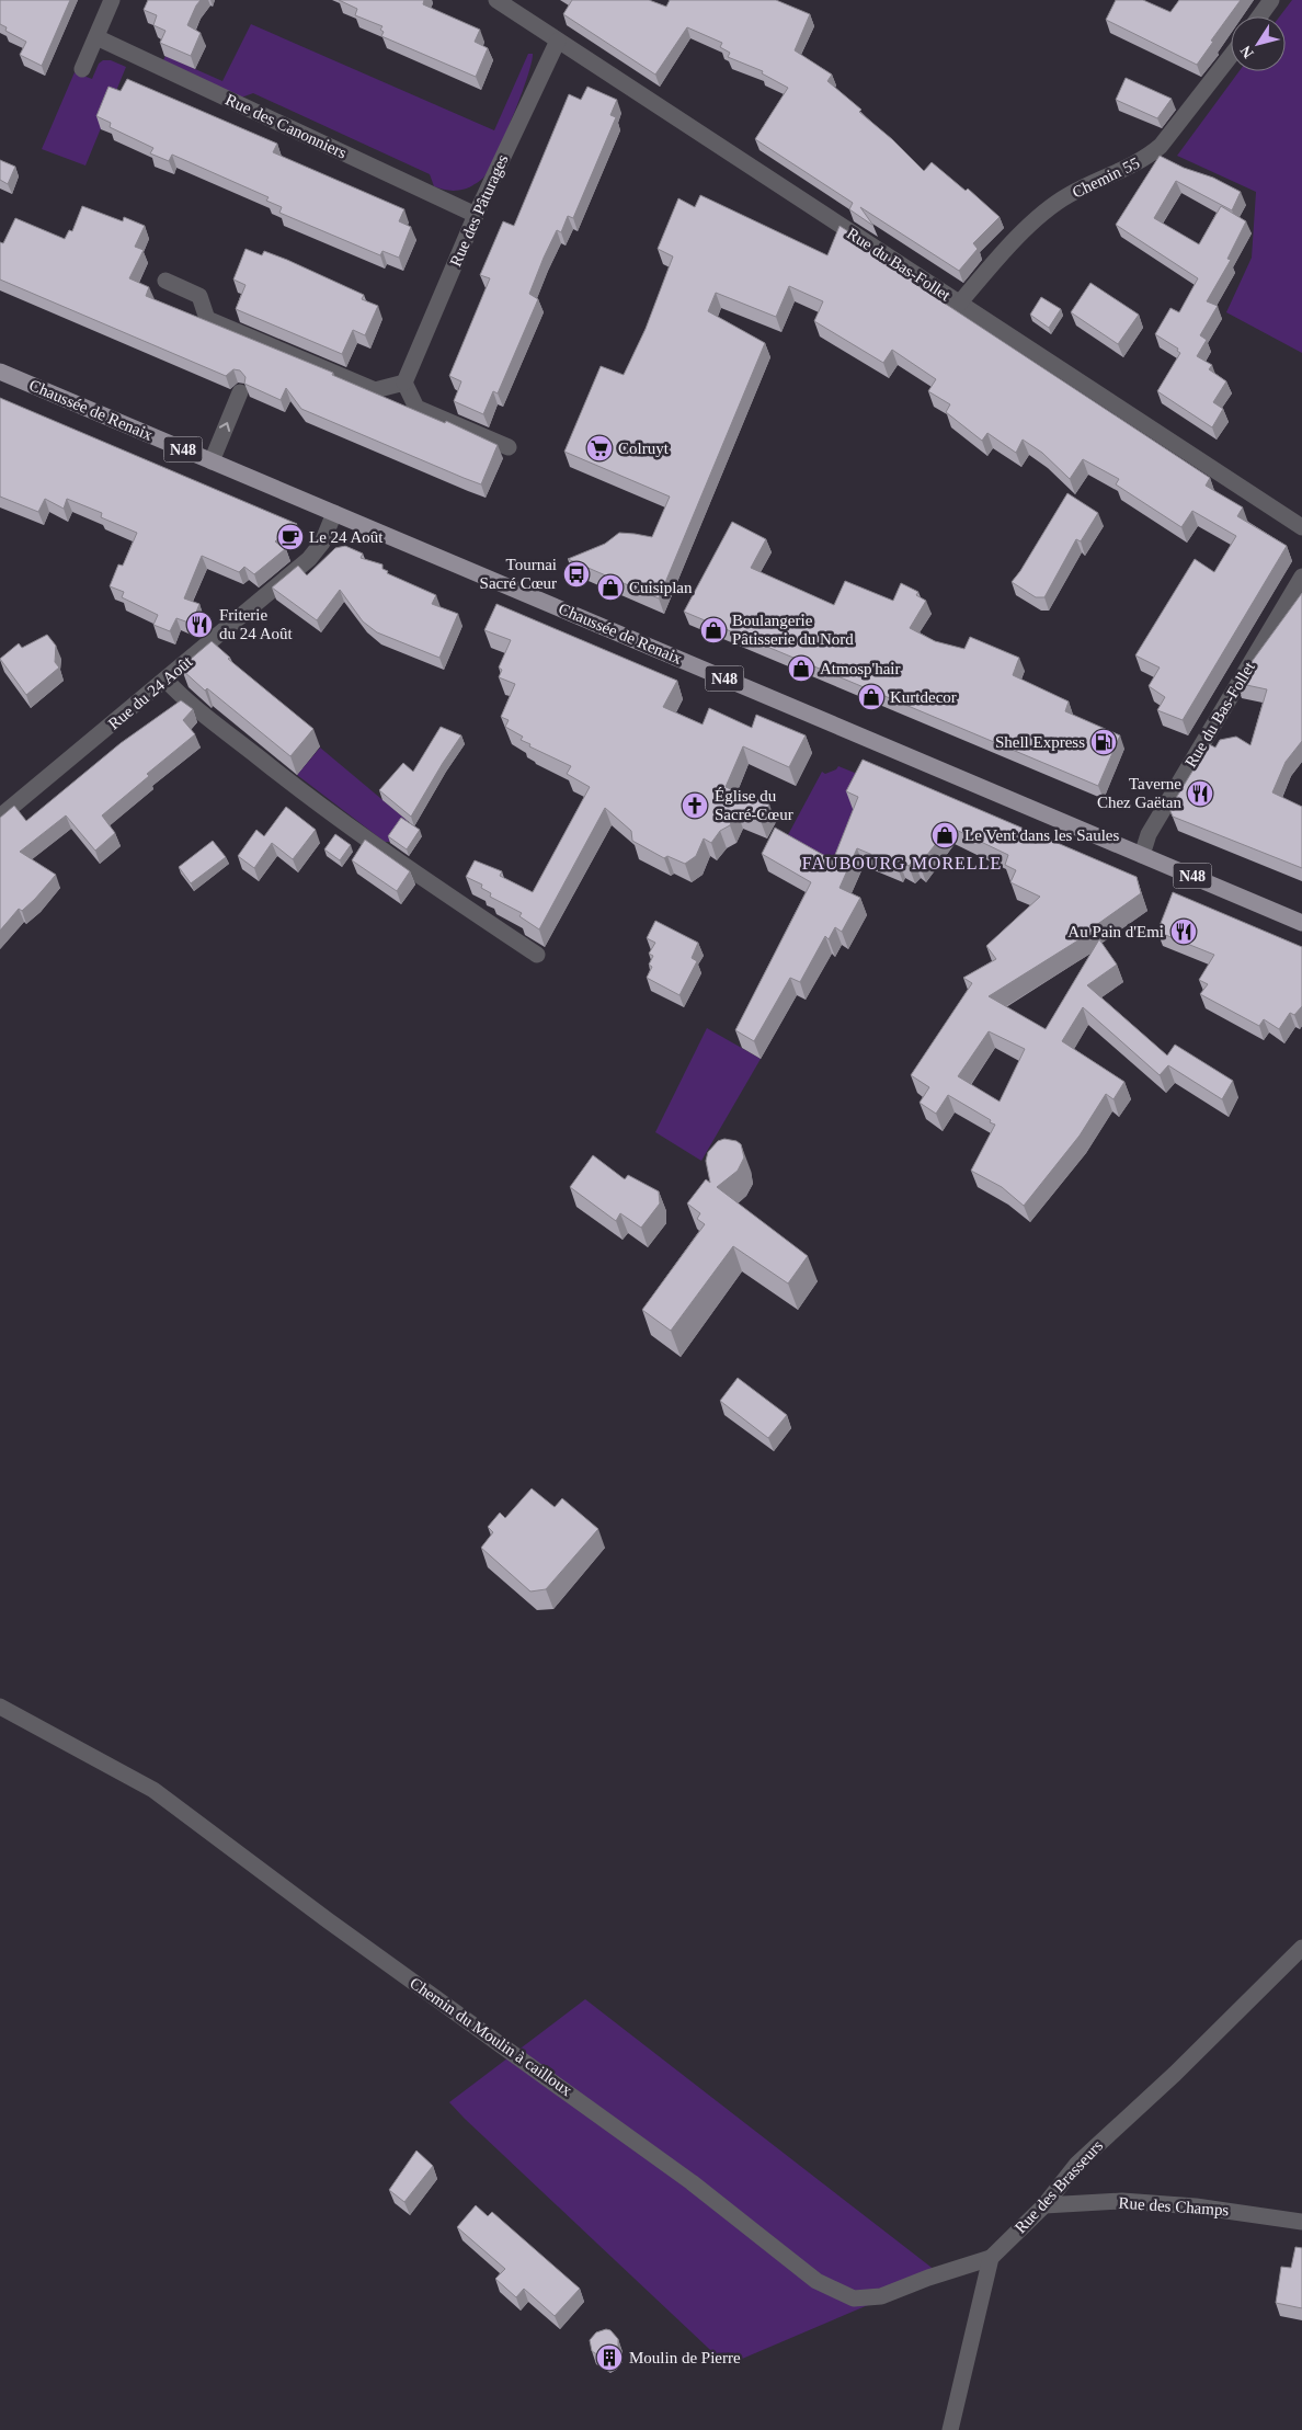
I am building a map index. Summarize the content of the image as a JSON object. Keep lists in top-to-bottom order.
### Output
{
  "streets": {
    "main road": ["Chaussée de Renaix", "N48"],
    "street": [
      "Rue des Canonniers",
      "Chemin 55",
      "Rue des Pâturages",
      "Rue du Bas-Follet",
      "Rue du 24 Août",
      "Chemin du Moulin à cailloux",
      "Rue des Brasseurs",
      "Rue des Champs"
    ]
  },
  "crossings": [
    ["Rue des Canonniers", "Rue des Pâturages"],
    ["Chemin 55", "Rue du Bas-Follet"],
    ["Rue des Pâturages", "Rue du Bas-Follet"],
    ["Rue du Bas-Follet", "Chaussée de Renaix"],
    ["Chaussée de Renaix", "Rue du 24 Août"],
    ["Chemin du Moulin à cailloux", "Rue des Brasseurs"],
    ["Rue des Brasseurs", "Rue des Champs"]
  ],
  "districts": ["FAUBOURG MORELLE"],
  "places": {
    "supermarket": ["Colruyt"],
    "cafe": ["Le 24 Août"],
    "bus stop": ["Tournai Sacré Cœur"],
    "shop": [
      "Cuisiplan",
      "Boulangerie Pâtisserie du Nord",
      "Atmosp'hair",
      "Kurtdecor",
      "Le Vent dans les Saules"
    ],
    "restaurant": ["Friterie du 24 Août", "Taverne Chez Gaëtan", "Au Pain d'Emi"],
    "fuel station": ["Shell Express"],
    "church": ["Église du Sacré-Cœur"],
    "building": ["Moulin de Pierre"]
  },
  "north": "bottom left"
}
